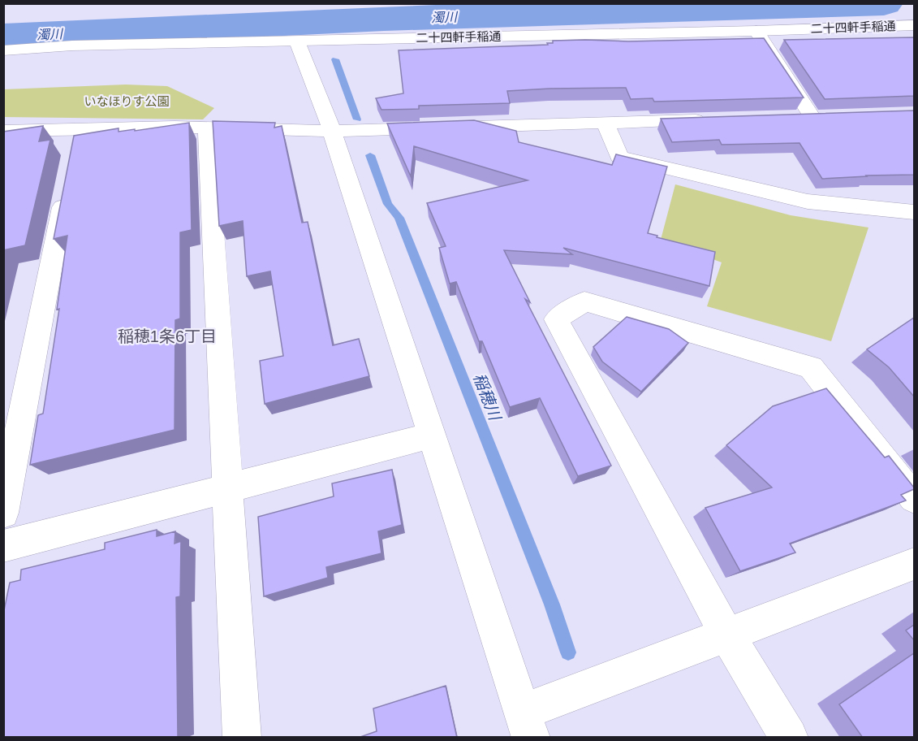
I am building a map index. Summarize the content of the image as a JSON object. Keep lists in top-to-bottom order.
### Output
{
  "streets": {
    "street": ["二十四軒手稲通"]
  },
  "districts": ["稲穂1条6丁目"],
  "water": ["濁川", "稲穂川"],
  "parks": ["いなほりす公園"]
}
